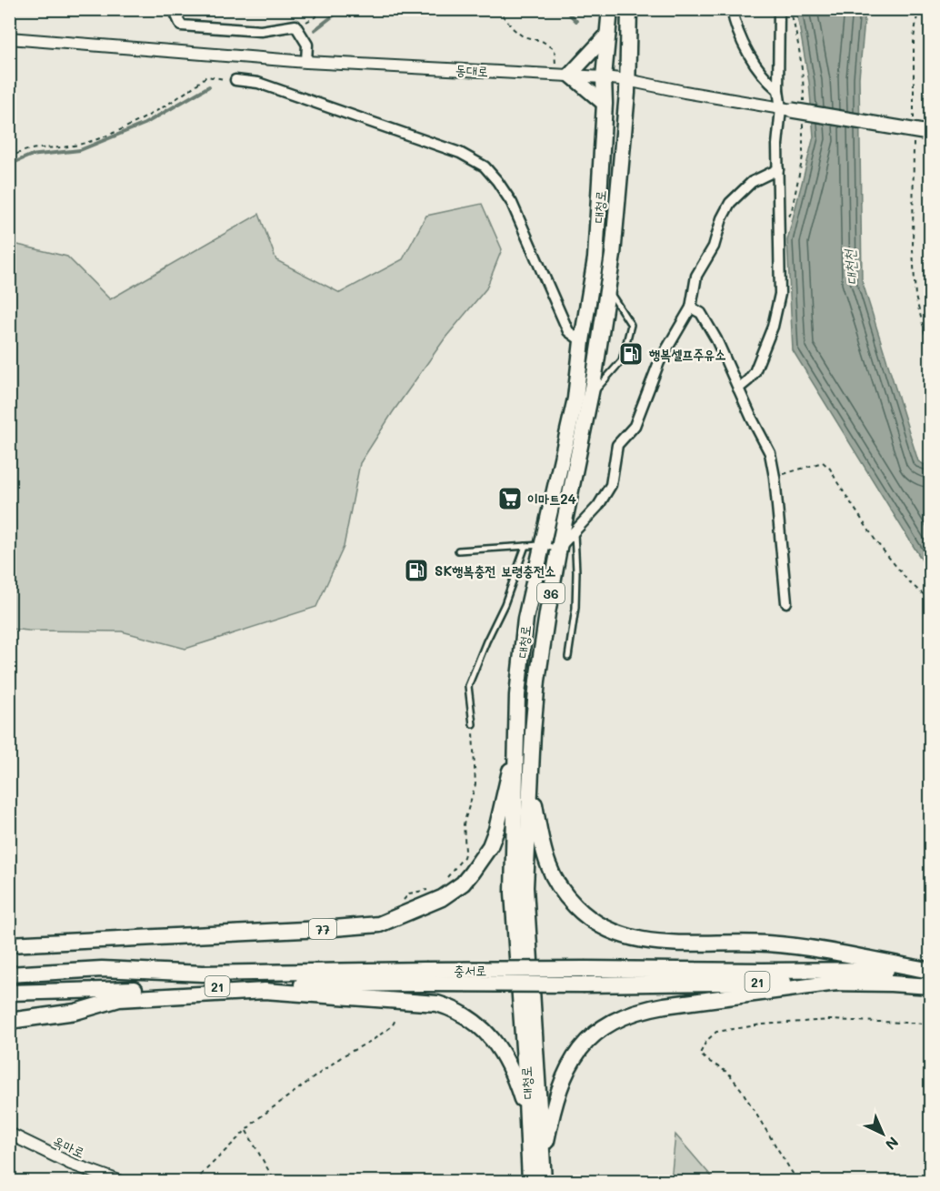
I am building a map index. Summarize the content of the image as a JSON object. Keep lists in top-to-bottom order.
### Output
{
  "streets": {
    "highway": [
      "대청로",
      "36",
      "77",
      "충서로",
      "21"
    ],
    "main road": ["동대로"],
    "street": ["옥마로"]
  },
  "crossings": [
    ["동대로", "대청로"],
    ["대청로", "77"],
    ["충서로", "21"]
  ],
  "water": ["대천천"],
  "places": {
    "fuel station": ["행복셀프주유소", "SK행복충전 보령충전소"],
    "supermarket": ["이마트24"]
  },
  "north": "bottom right"
}
